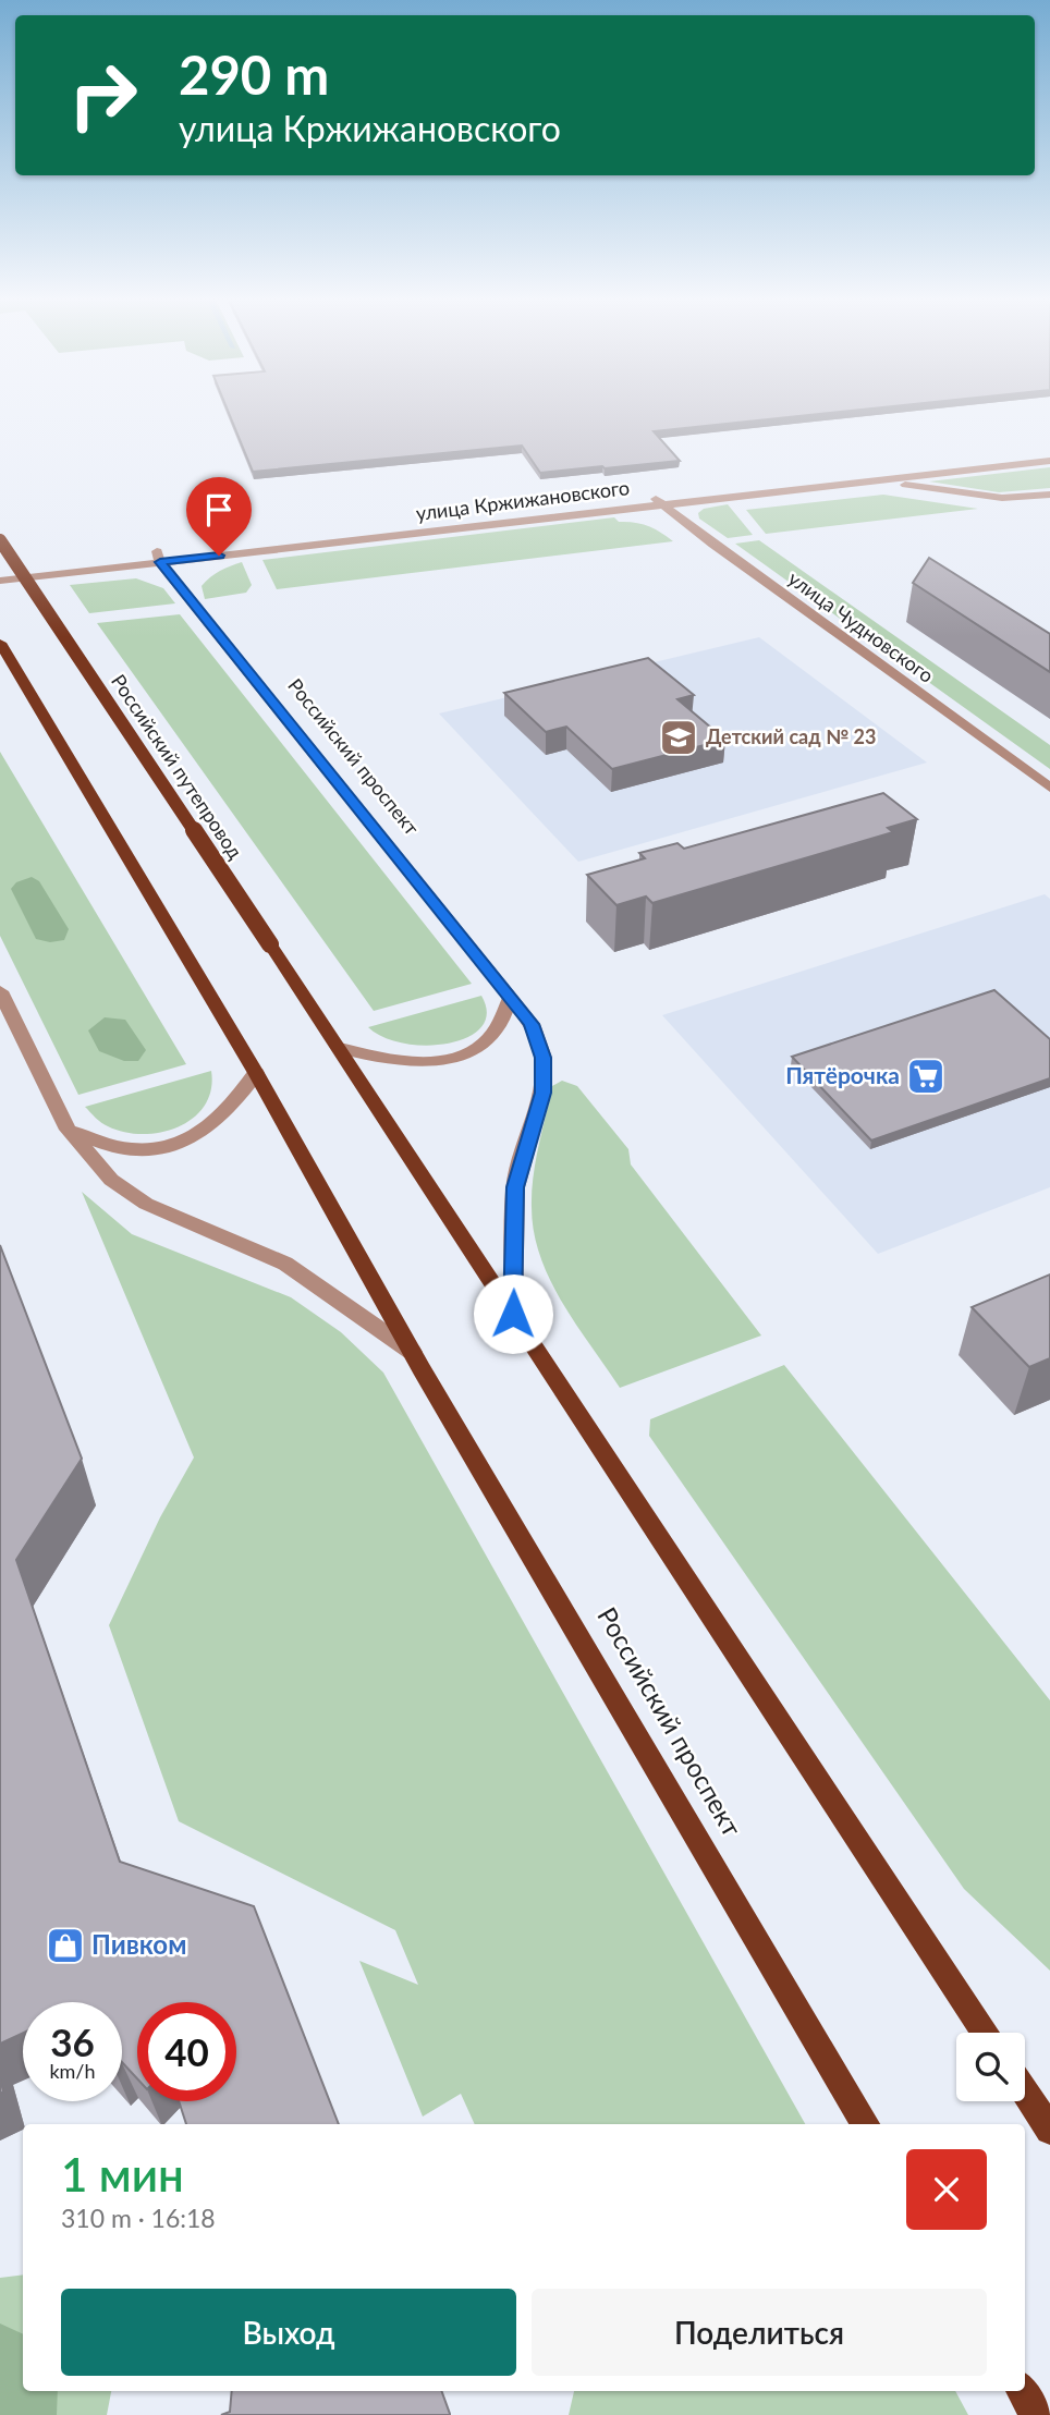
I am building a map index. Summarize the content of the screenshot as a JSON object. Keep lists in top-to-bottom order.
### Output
{
  "streets": {
    "main road": ["Российский проспект", "Российский путепровод"],
    "street": ["улица Кржижановского", "улица Чудновского"]
  },
  "crossings": [
    ["улица Кржижановского", "улица Чудновского"],
    ["улица Кржижановского", "Российский проспект"]
  ],
  "places": {
    "school or university": ["Детский сад № 23"],
    "supermarket": ["Пятёрочка"],
    "shop": ["Пивком"]
  },
  "page": {
    "turn": ["290 m", "улица Кржижановского"],
    "speed": "36 km/h",
    "limit": "40",
    "heading": ["1 мин", "310 m · 16:18"],
    "buttons": ["Выход", "Поделиться"]
  }
}
